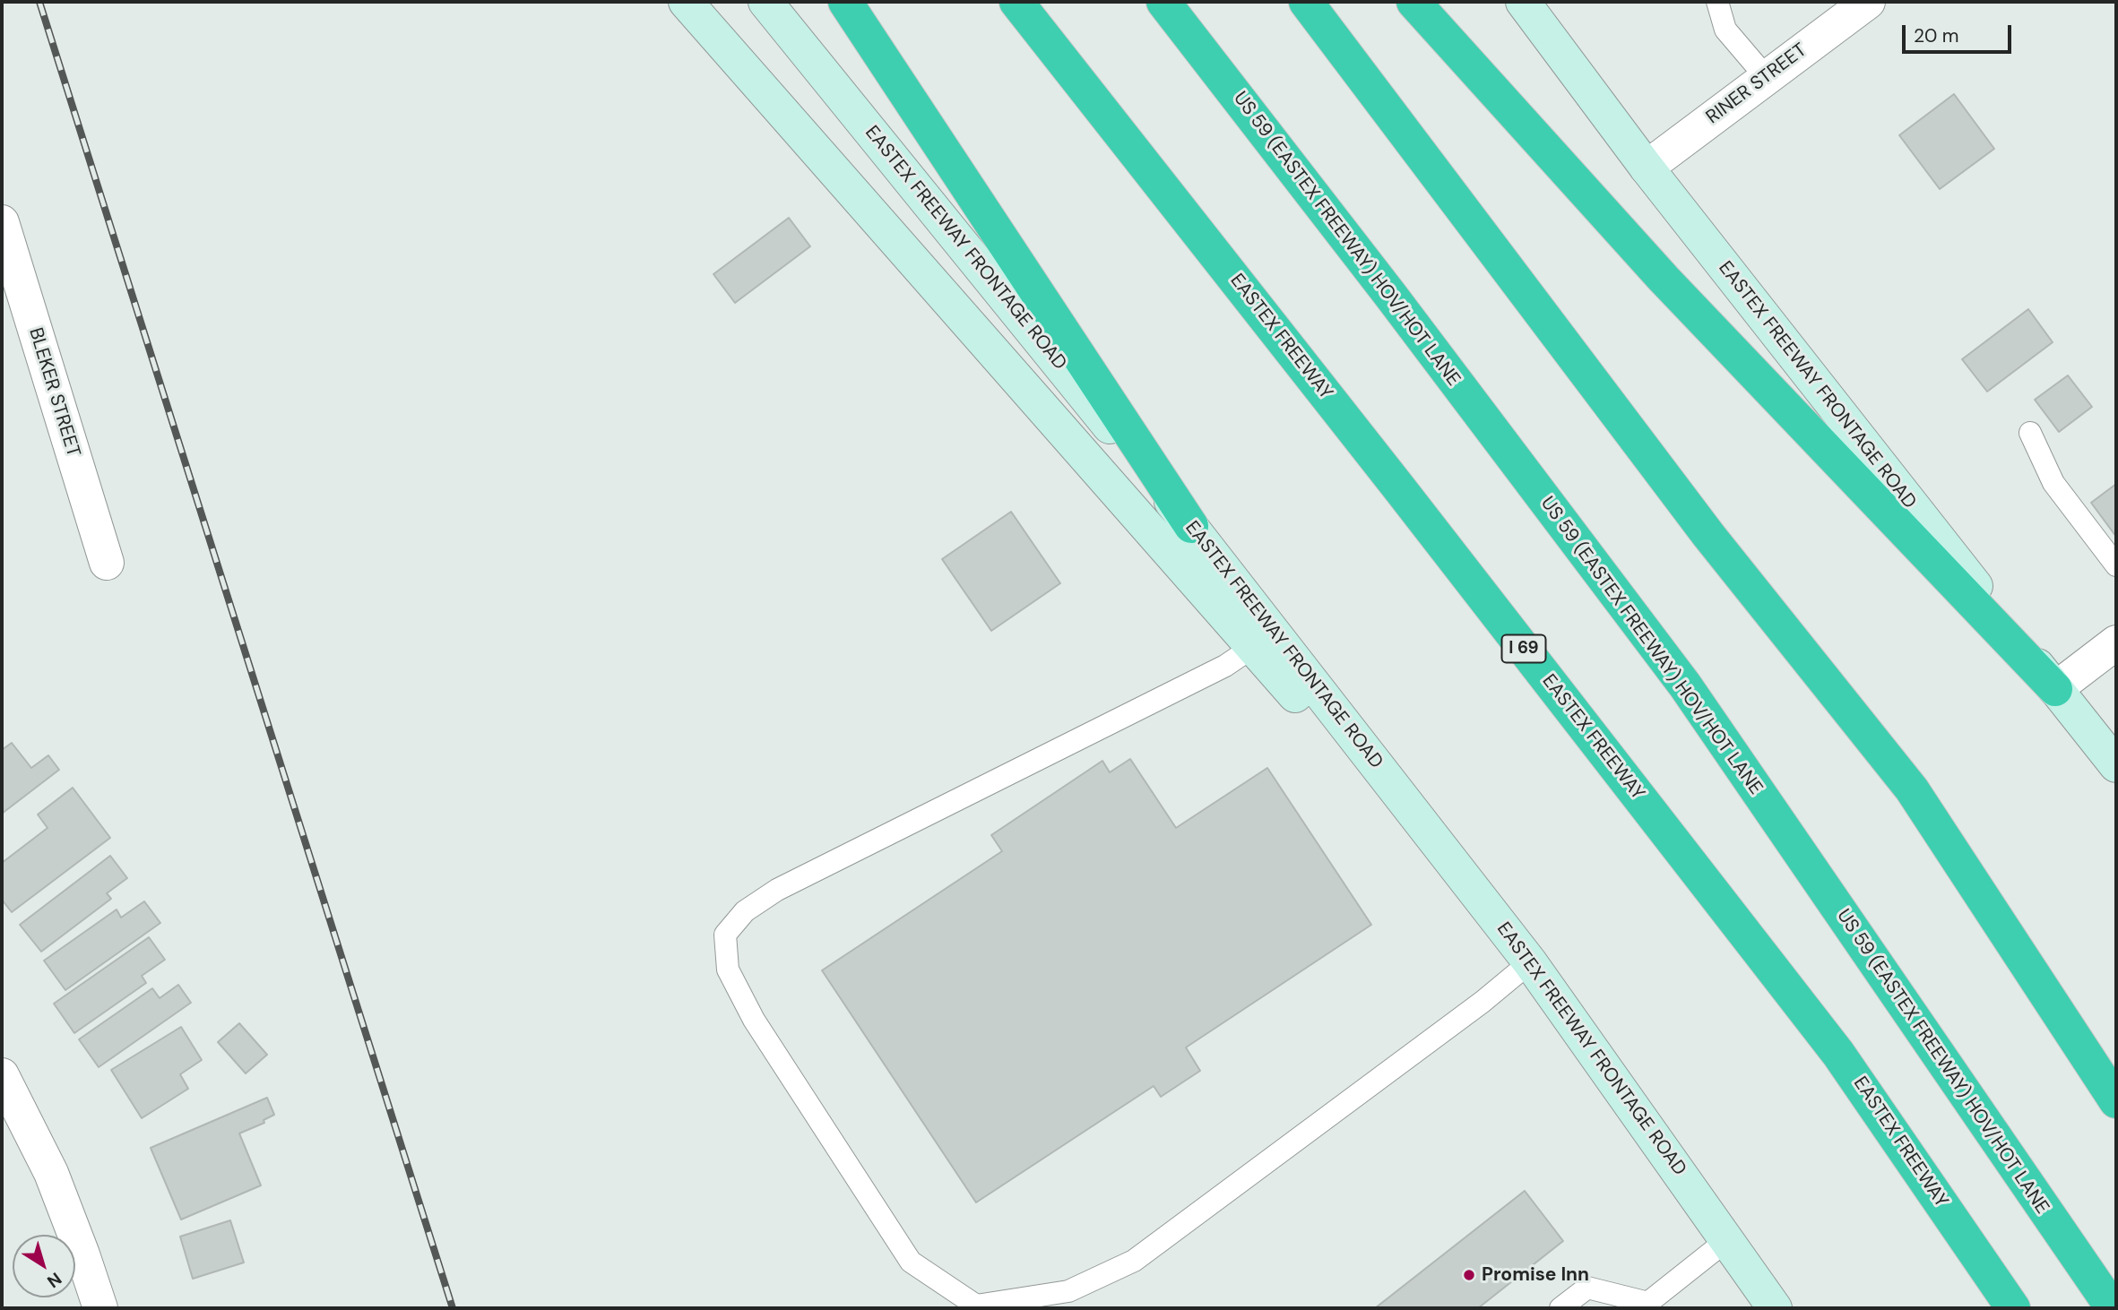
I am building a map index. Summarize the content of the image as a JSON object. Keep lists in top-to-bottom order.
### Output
{
  "streets": {
    "highway": ["US 59 (EASTEX FREEWAY) HOV/HOT LANE", "EASTEX FREEWAY", "I 69"],
    "main road": ["EASTEX FREEWAY FRONTAGE ROAD"],
    "street": ["RINER STREET", "BLEKER STREET"]
  },
  "crossings": [
    ["RINER STREET", "EASTEX FREEWAY FRONTAGE ROAD"]
  ],
  "places": ["Promise Inn"],
  "scale_bar": "20 m",
  "north": "bottom right"
}
